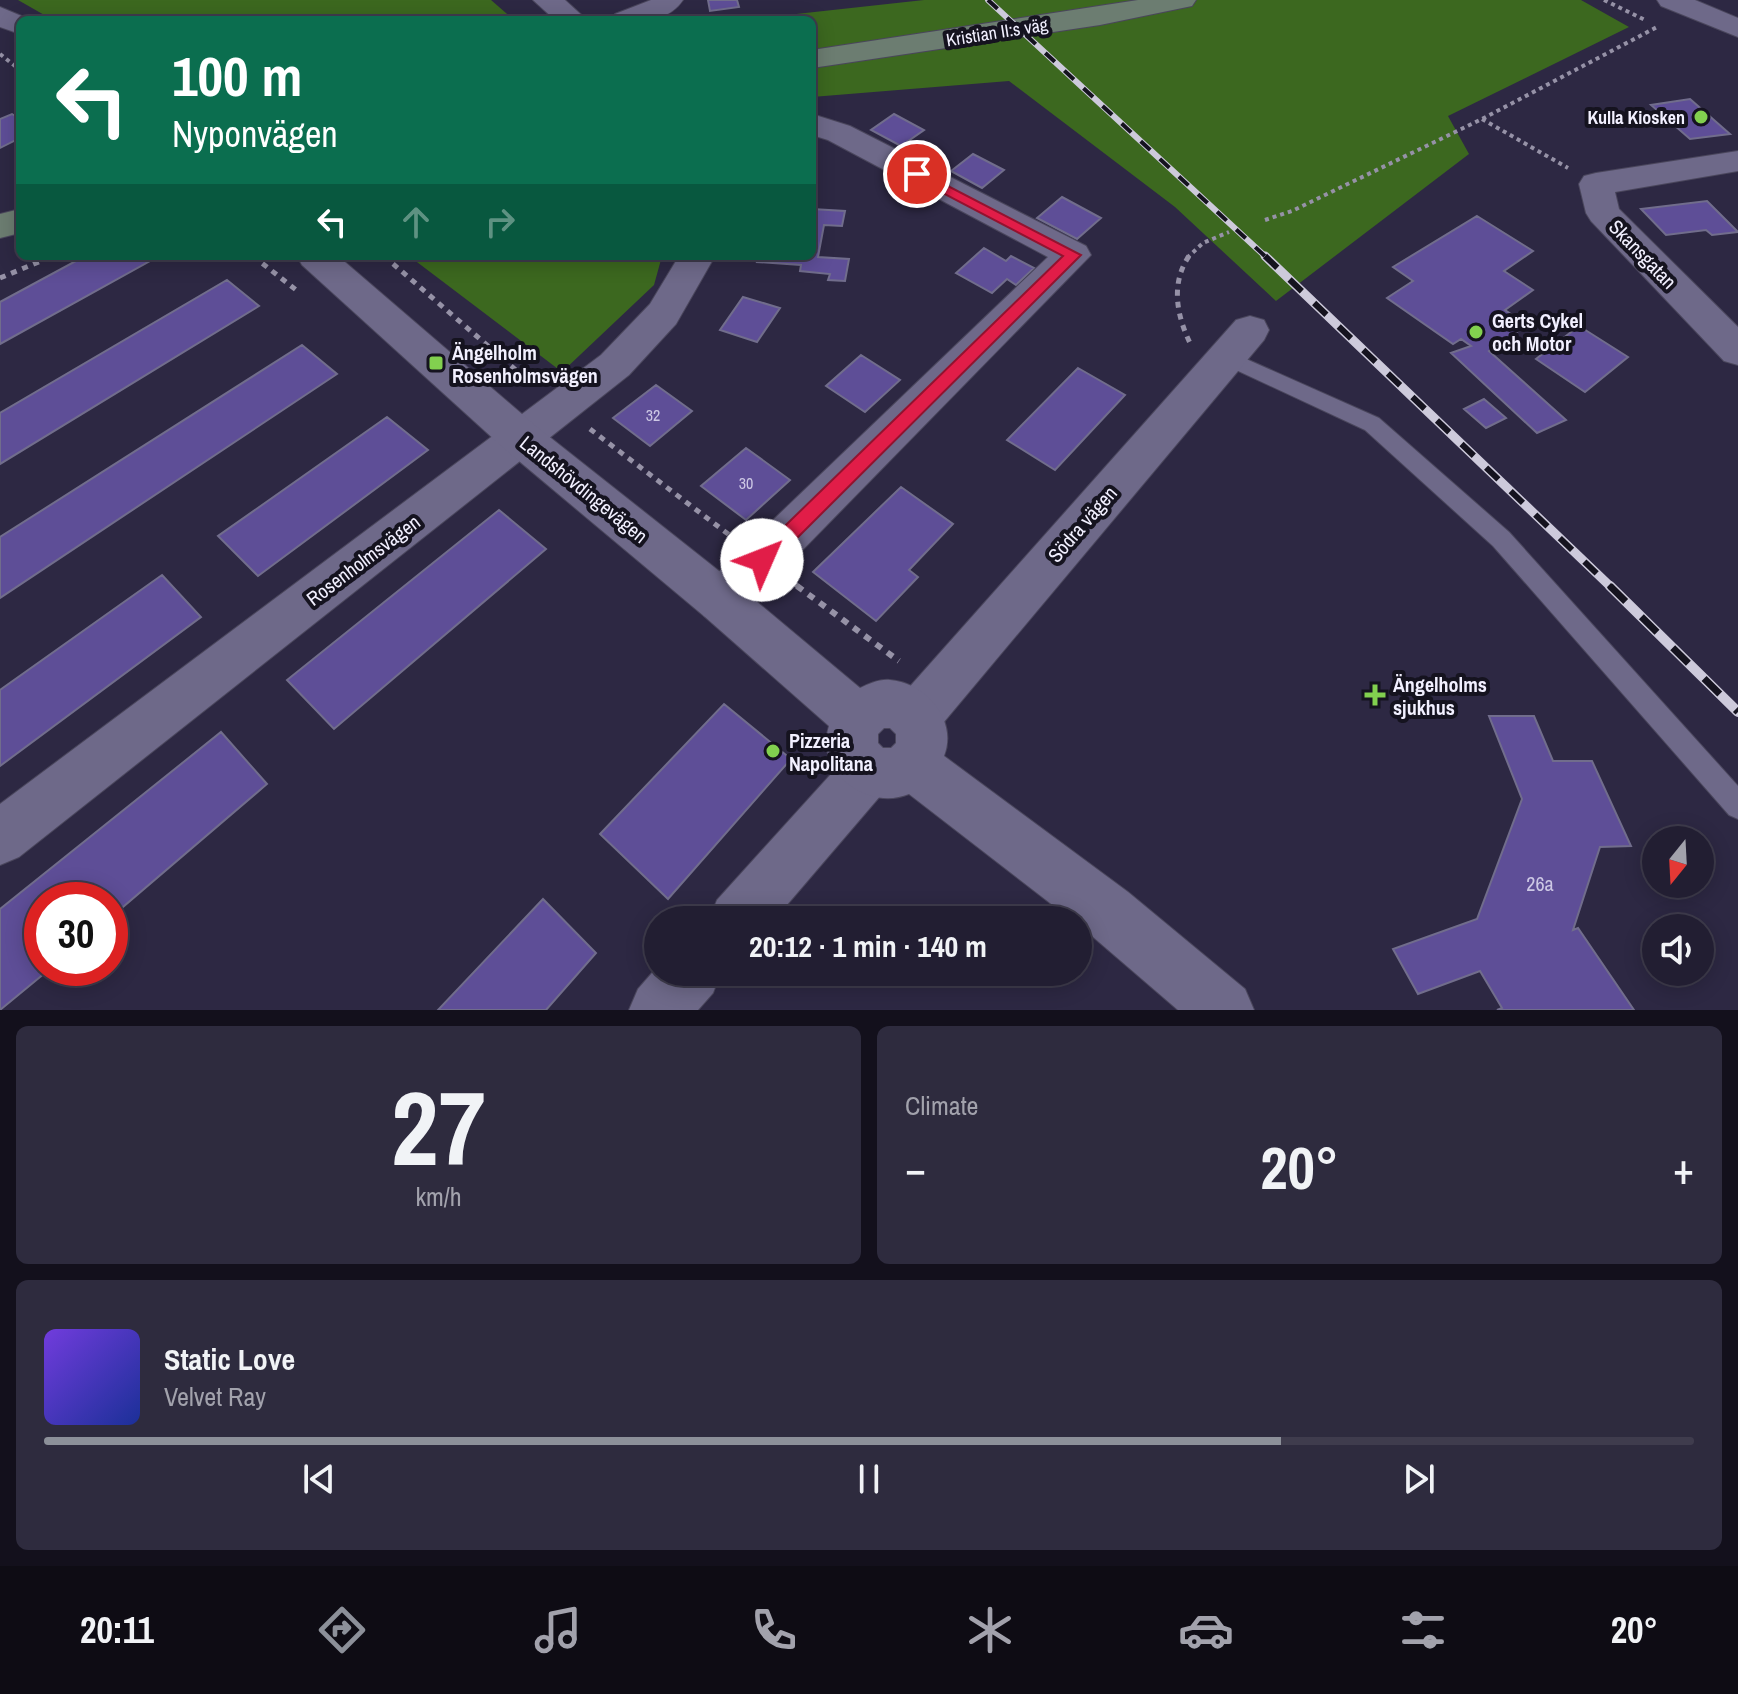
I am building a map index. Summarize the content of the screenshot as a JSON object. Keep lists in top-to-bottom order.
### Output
{
  "streets": {
    "main road": ["Kristian II:s väg"],
    "street": [
      "Skansgatan",
      "Landshövdingevägen",
      "Södra vägen",
      "Rosenholmsvägen"
    ]
  },
  "crossings": [
    ["Landshövdingevägen", "Södra vägen"],
    ["Landshövdingevägen", "Rosenholmsvägen"]
  ],
  "places": {
    "other": ["Kulla Kiosken", "Gerts Cykel och Motor", "Pizzeria Napolitana"],
    "transit": ["Ängelholm Rosenholmsvägen"],
    "health": ["Ängelholms sjukhus"]
  },
  "house_numbers": ["32", "30", "26a"],
  "north": "bottom",
  "page": {
    "turn": ["100 m", "Nyponvägen"],
    "limit": "30",
    "trip": "20:12 · 1 min · 140 m",
    "tile": [
      ["27", "km/h"],
      "Climate"
    ],
    "heat": ["−", "20°", "+"],
    "song": ["Static Love", "Velvet Ray"],
    "tabs": ["20:11", "20°"]
  }
}
